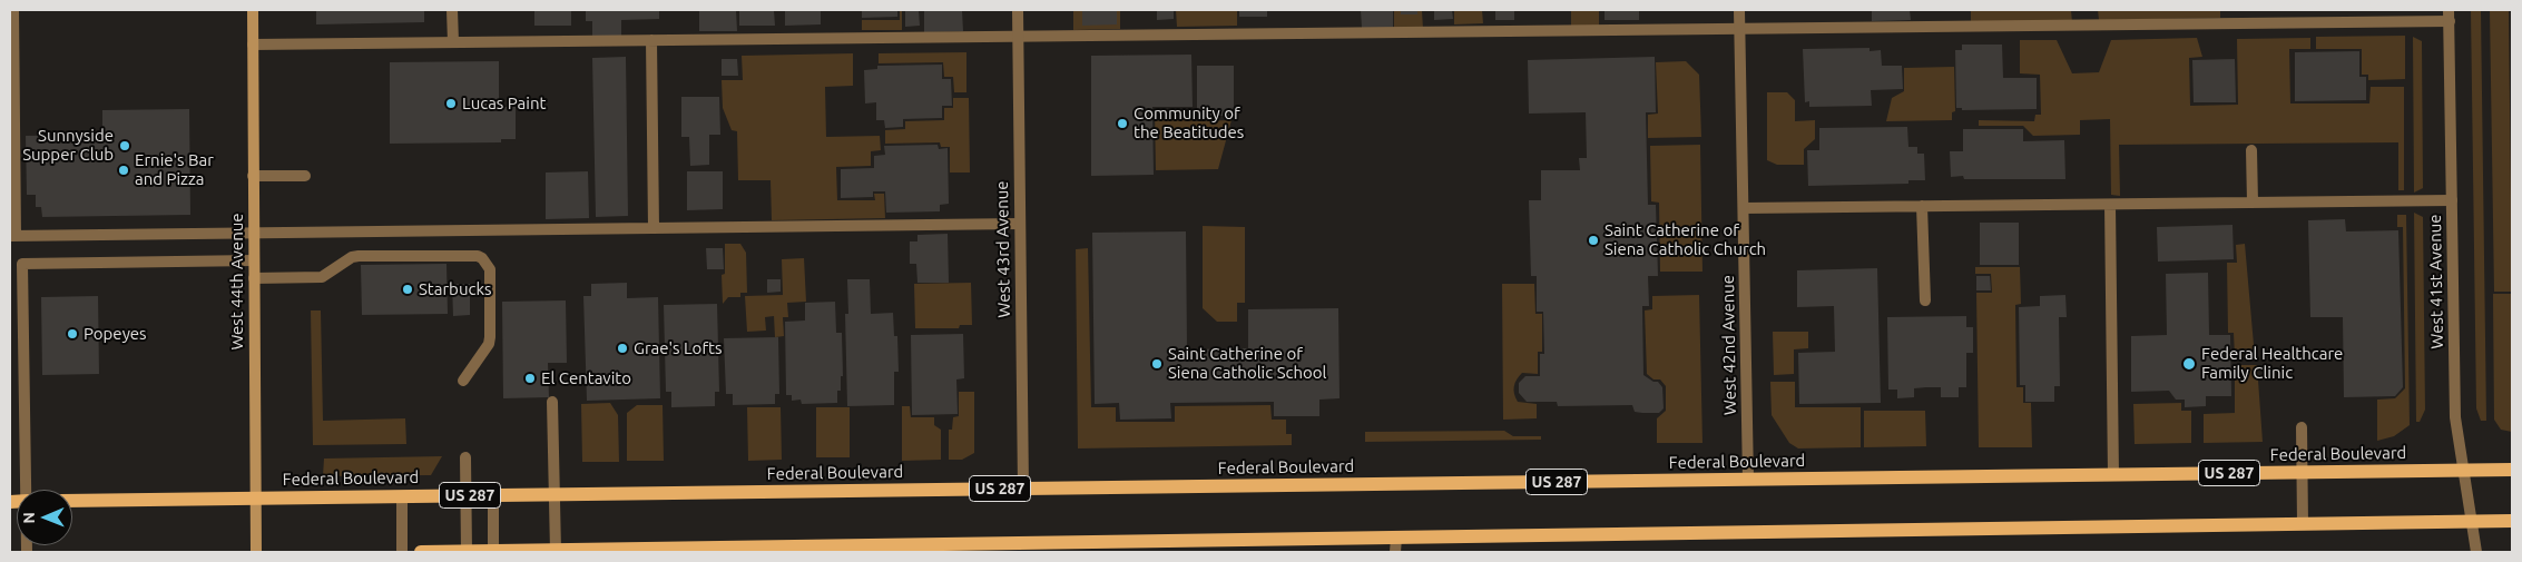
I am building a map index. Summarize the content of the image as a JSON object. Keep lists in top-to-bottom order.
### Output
{
  "streets": {
    "main road": ["Federal Boulevard", "US 287"],
    "street": [
      "West 43rd Avenue",
      "West 44th Avenue",
      "West 41st Avenue",
      "West 42nd Avenue"
    ]
  },
  "crossings": [
    ["West 43rd Avenue", "Federal Boulevard"],
    ["West 44th Avenue", "Federal Boulevard"],
    ["West 41st Avenue", "Federal Boulevard"],
    ["West 42nd Avenue", "Federal Boulevard"]
  ],
  "places": [
    "Lucas Paint",
    "Community of the Beatitudes",
    "Sunnyside Supper Club",
    "Ernie's Bar and Pizza",
    "Saint Catherine of Siena Catholic Church",
    "Starbucks",
    "Popeyes",
    "Grae's Lofts",
    "Saint Catherine of Siena Catholic School",
    "Federal Healthcare Family Clinic",
    "El Centavito"
  ],
  "north": "left"
}
